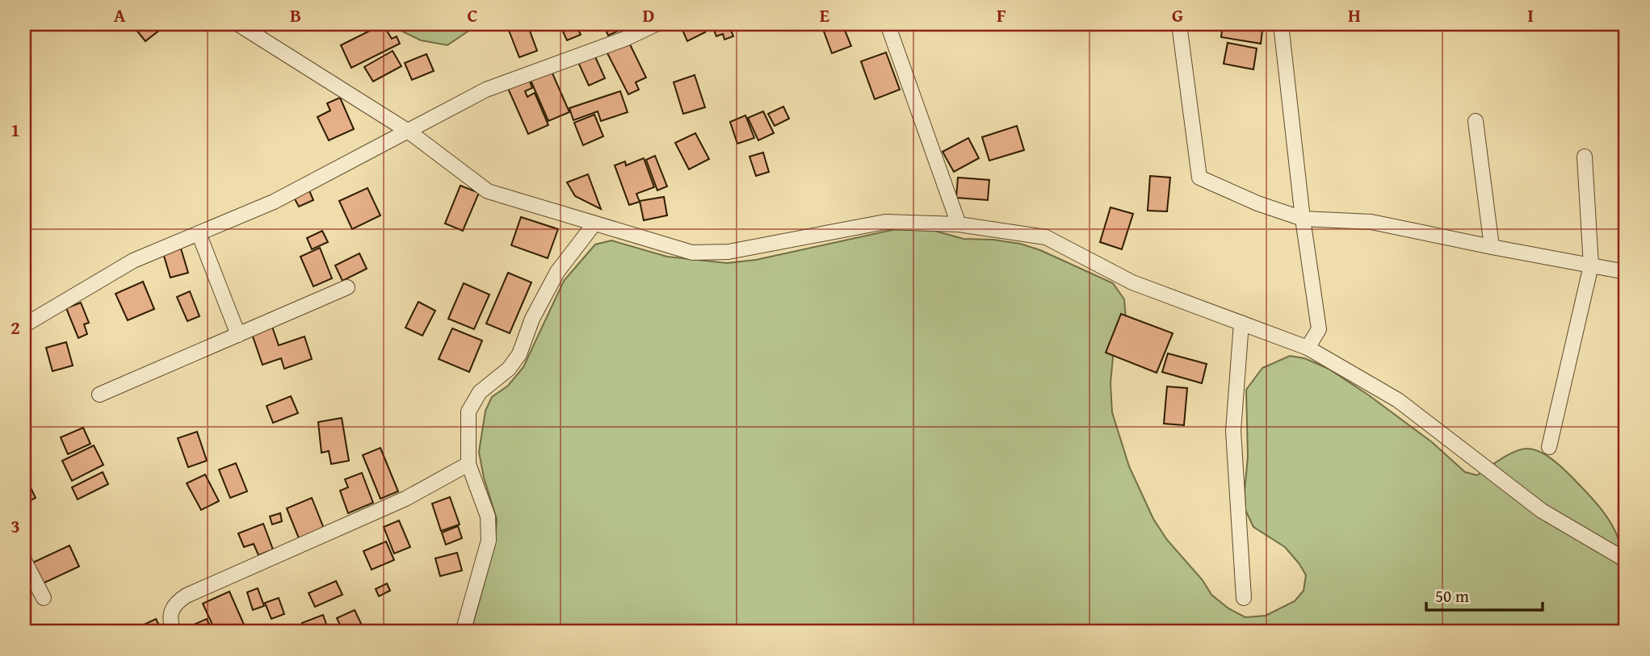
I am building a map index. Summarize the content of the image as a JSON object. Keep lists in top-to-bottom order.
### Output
{
  "scale_bar": "50 m",
  "grid": {
    "columns": [
      "A",
      "B",
      "C",
      "D",
      "E",
      "F",
      "G",
      "H",
      "I"
    ],
    "rows": ["1", "2", "3"]
  }
}
